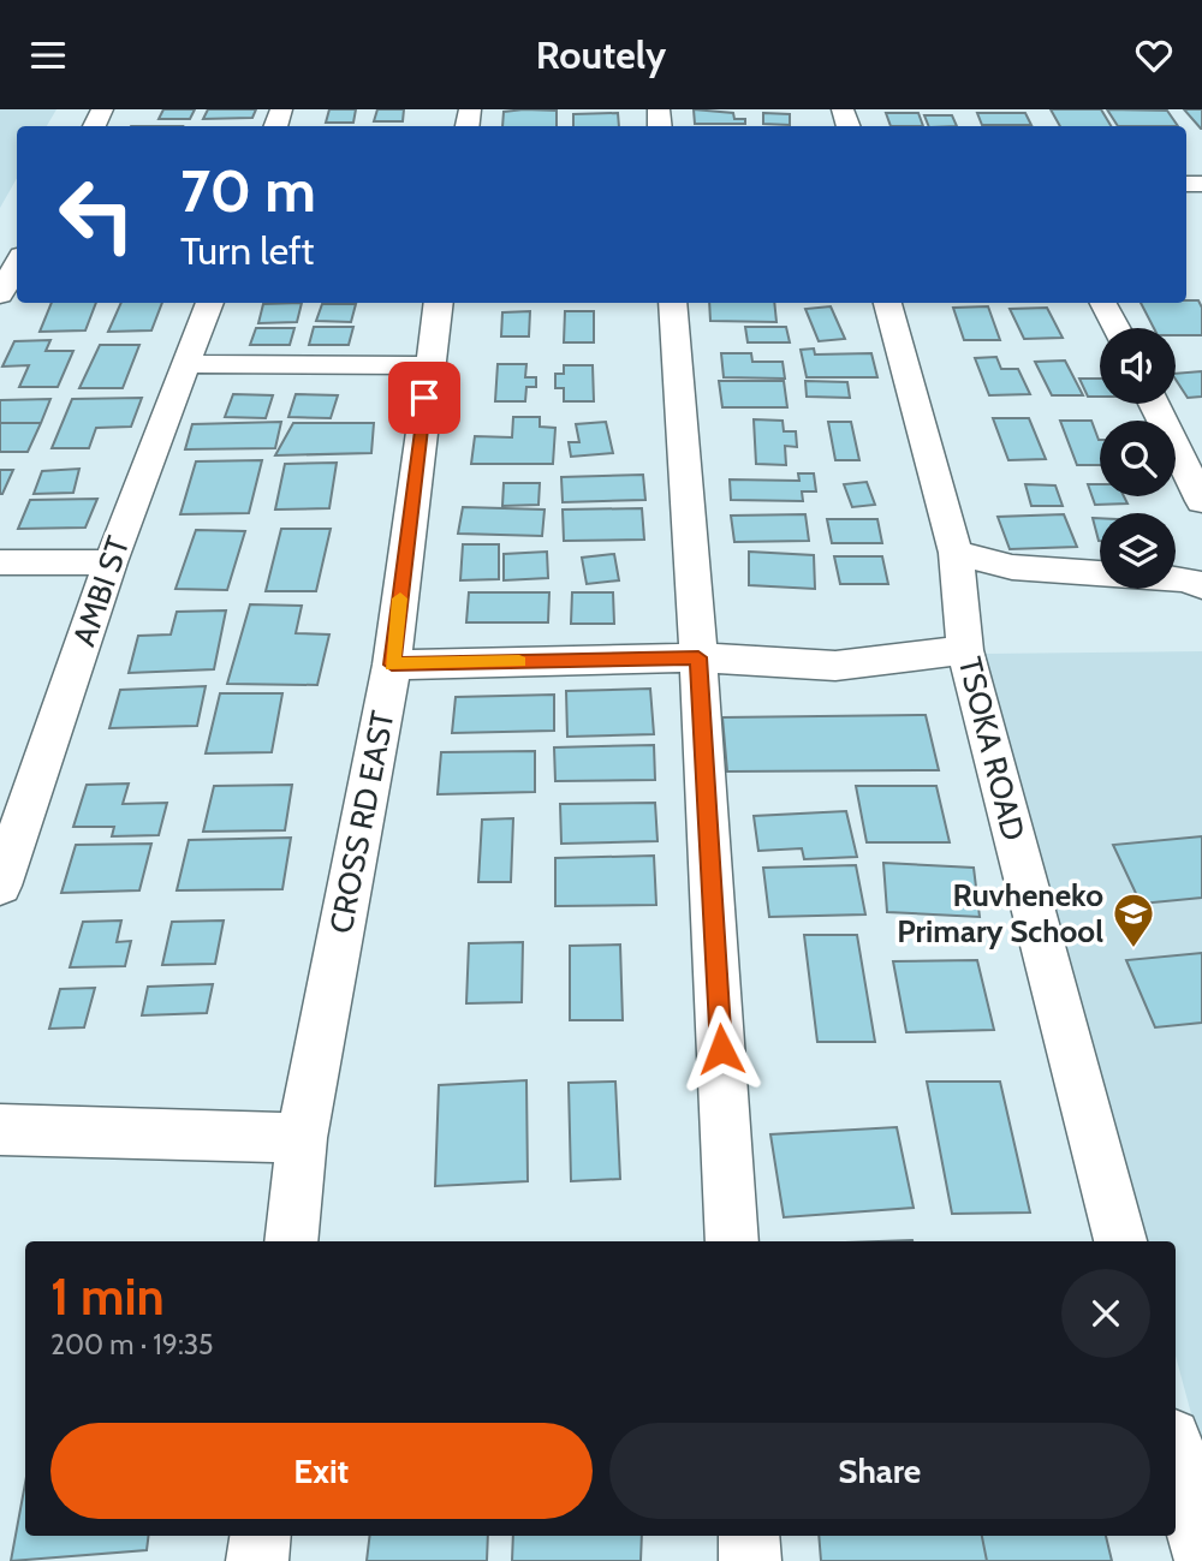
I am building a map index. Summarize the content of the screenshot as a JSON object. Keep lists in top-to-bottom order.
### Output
{
  "streets": {
    "street": ["AMBI ST", "TSOKA ROAD", "CROSS RD EAST"]
  },
  "places": {
    "school or university": ["Ruvheneko Primary School"]
  },
  "page": {
    "header": "Routely",
    "turn": ["70 m", "Turn left"],
    "heading": ["1 min", "200 m · 19:35"],
    "buttons": ["Exit", "Share"]
  }
}
